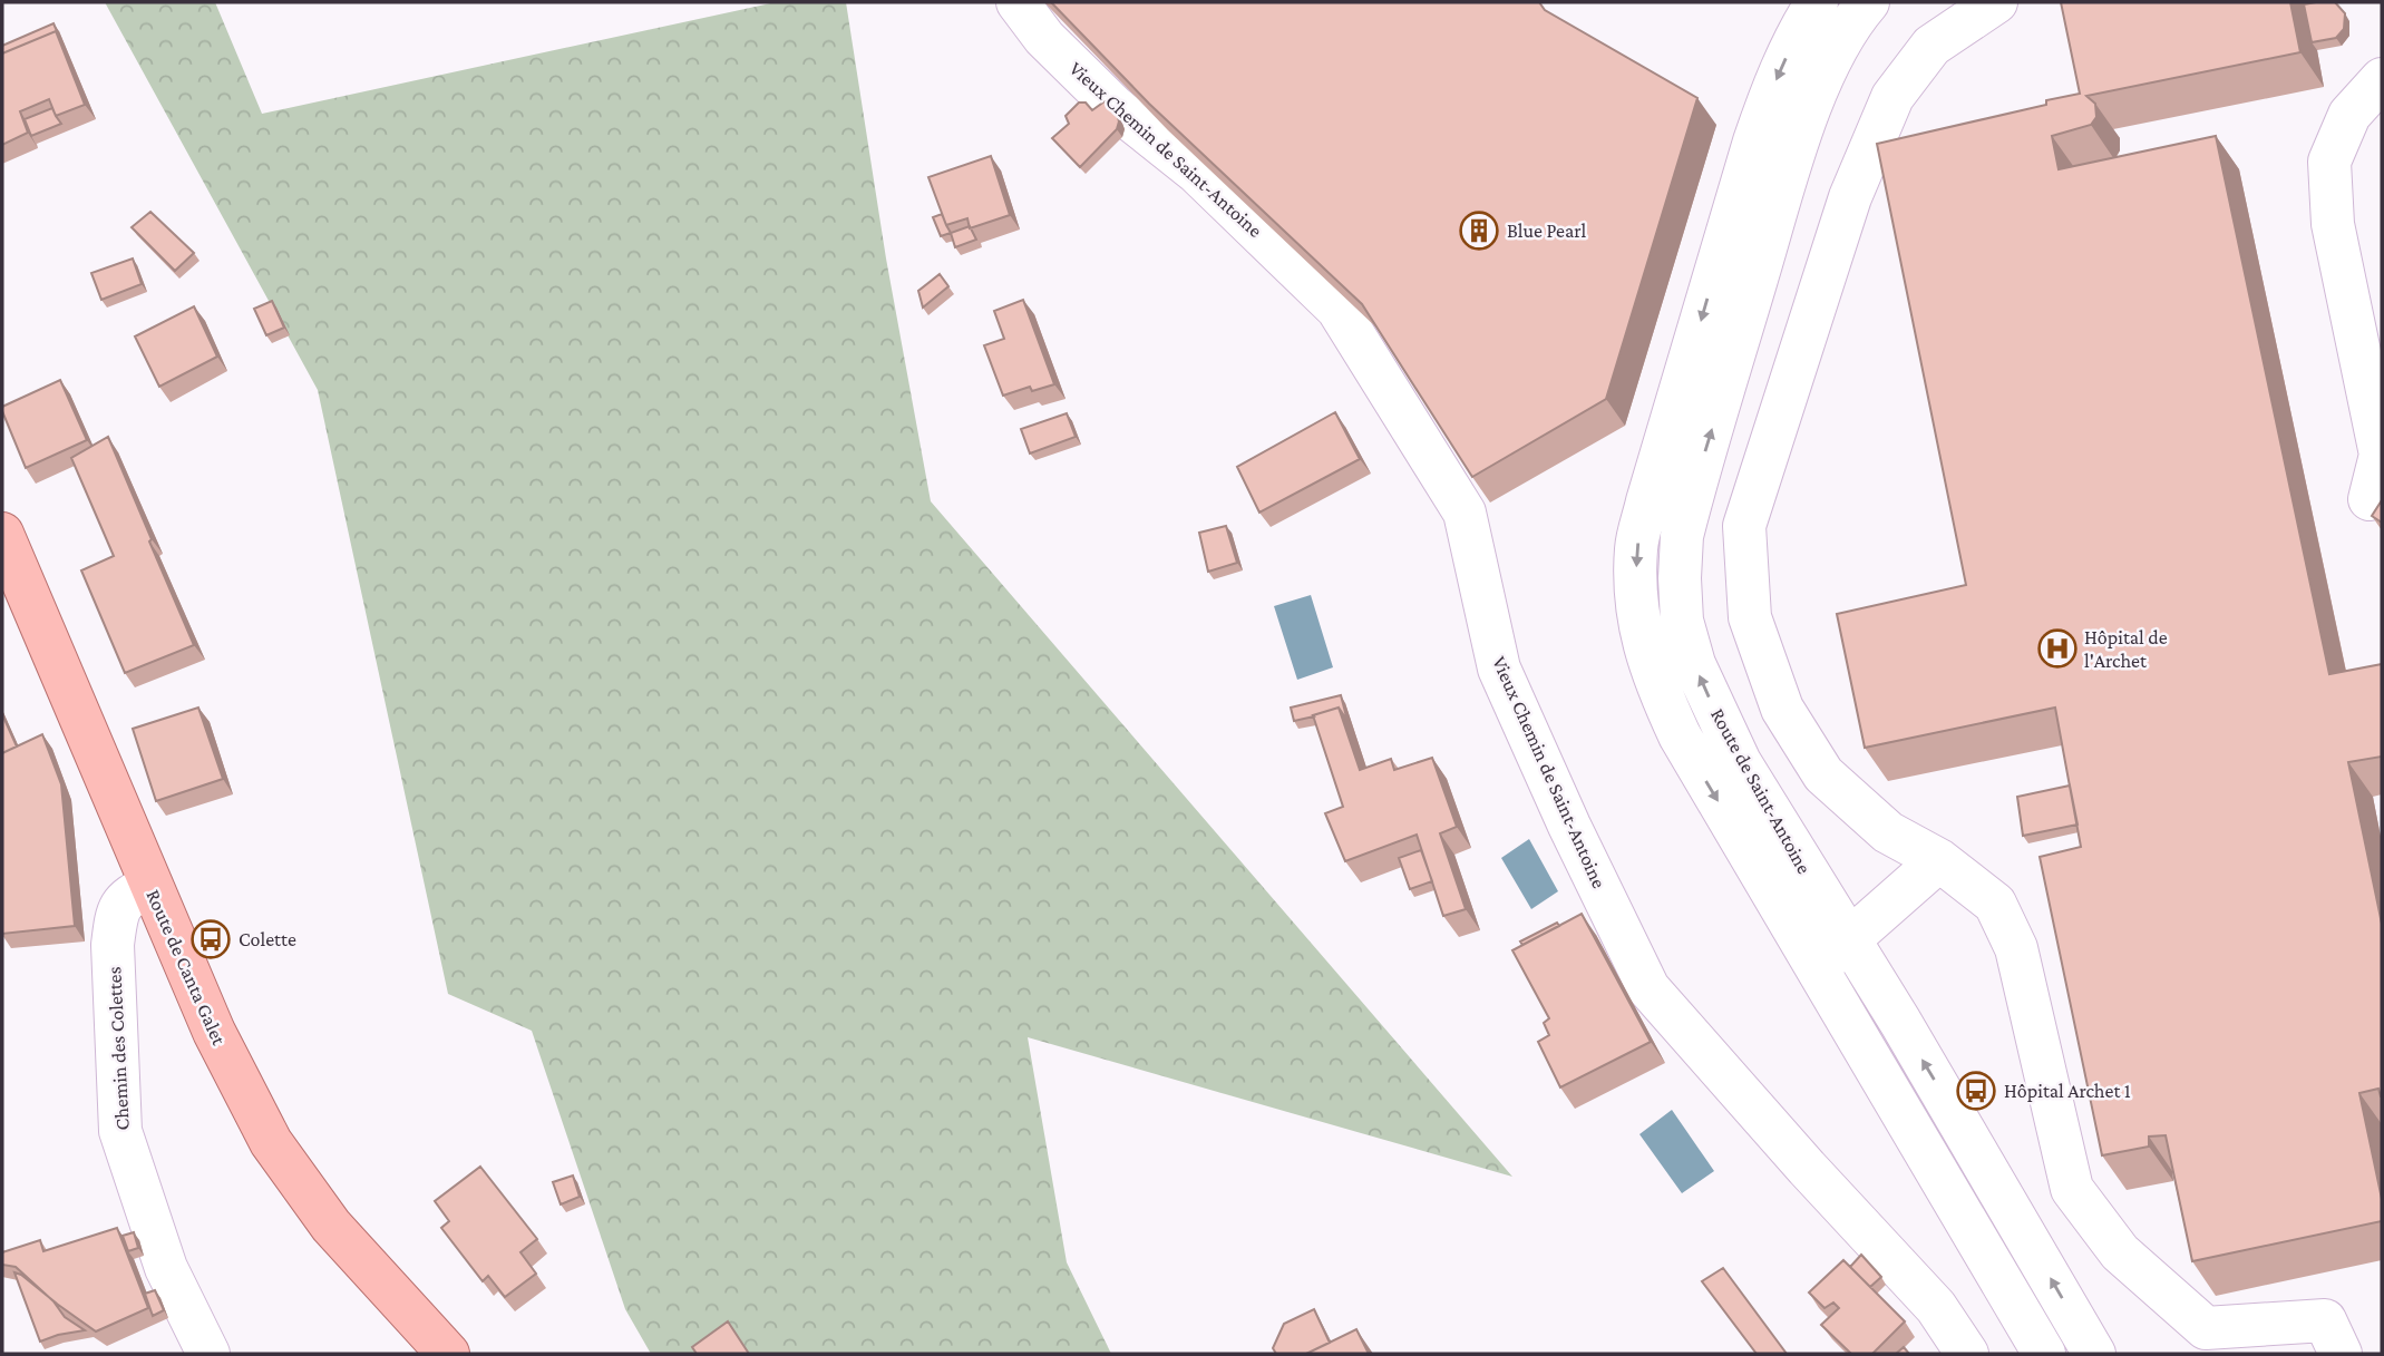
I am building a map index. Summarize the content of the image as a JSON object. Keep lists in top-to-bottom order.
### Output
{
  "streets": {
    "main road": ["Route de Canta Galet"],
    "street": ["Vieux Chemin de Saint-Antoine", "Route de Saint-Antoine", "Chemin des Colettes"]
  },
  "crossings": [
    ["Route de Canta Galet", "Chemin des Colettes"]
  ],
  "places": {
    "building": ["Blue Pearl"],
    "hospital": ["Hôpital de l'Archet"],
    "bus stop": ["Colette", "Hôpital Archet 1"]
  }
}
